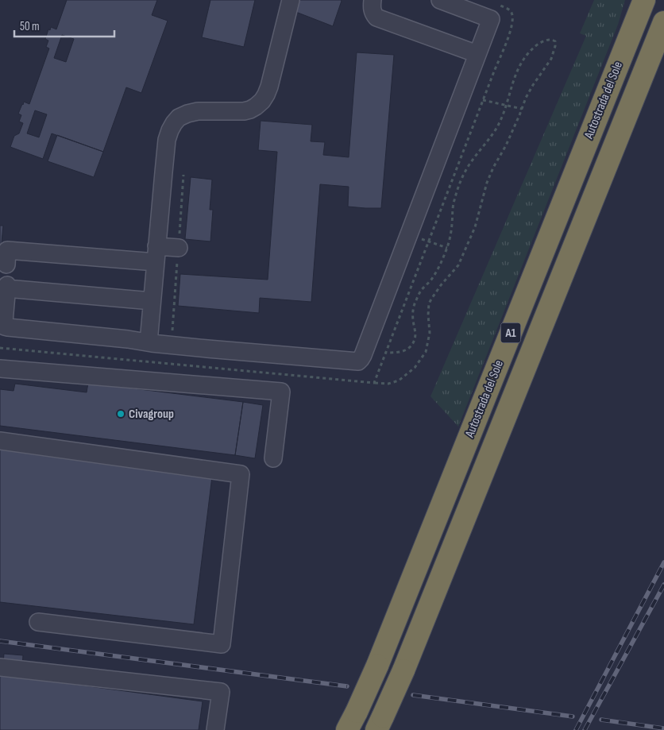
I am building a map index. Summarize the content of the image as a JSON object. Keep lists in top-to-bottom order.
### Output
{
  "streets": {
    "highway": ["Autostrada del Sole", "A1"]
  },
  "places": ["Civagroup"],
  "scale_bar": "50 m"
}
